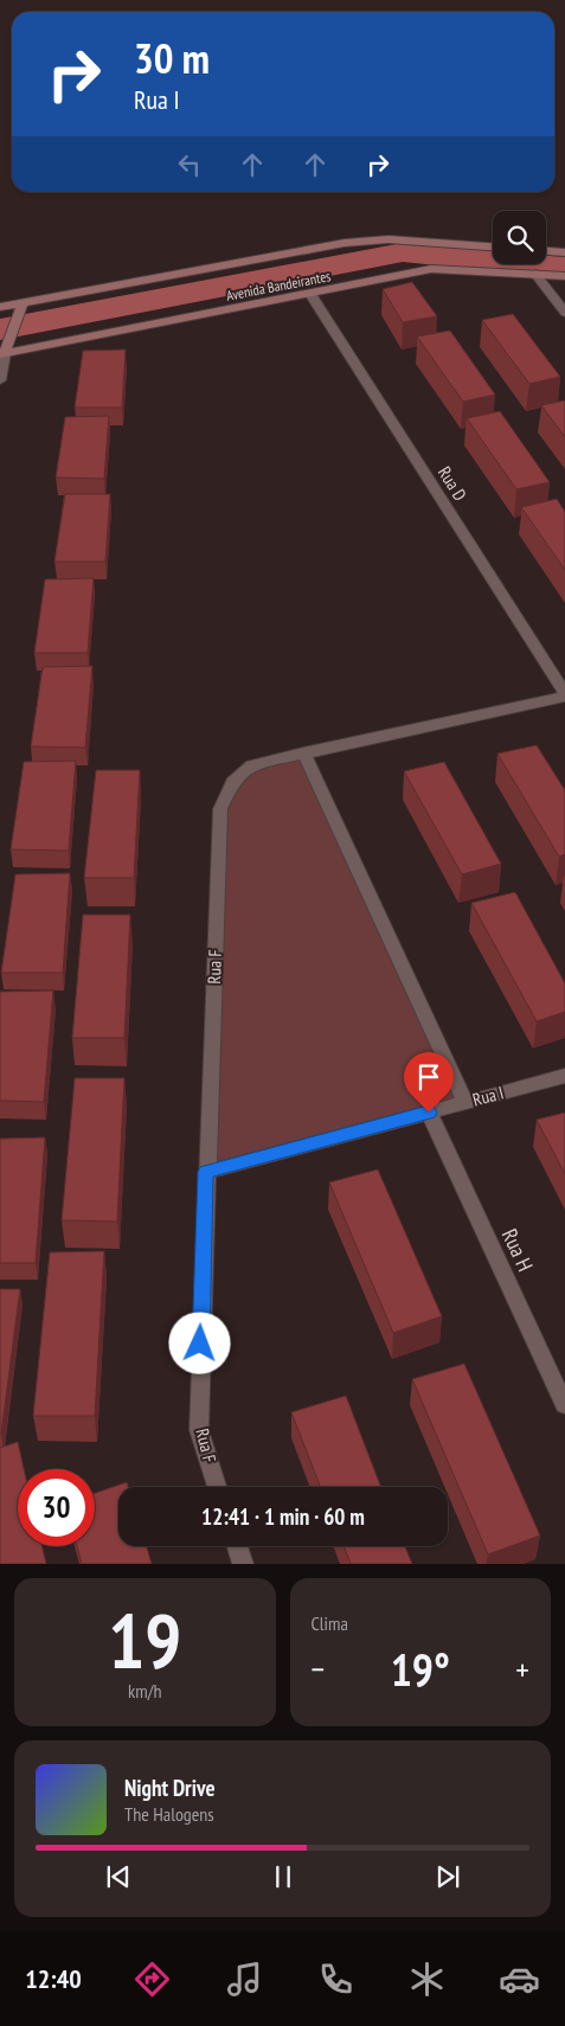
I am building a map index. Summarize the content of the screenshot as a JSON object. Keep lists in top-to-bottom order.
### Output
{
  "streets": {
    "street": [
      "Avenida Bandeirantes",
      "Rua D",
      "Rua F",
      "Rua I",
      "Rua H"
    ]
  },
  "crossings": [
    ["Avenida Bandeirantes", "Rua D"],
    ["Rua D", "Rua F"],
    ["Rua F", "Rua I"],
    ["Rua I", "Rua H"]
  ],
  "page": {
    "turn": ["30 m", "Rua I"],
    "limit": "30",
    "trip": "12:41 · 1 min · 60 m",
    "tile": [
      ["19", "km/h"],
      "Clima"
    ],
    "heat": ["−", "19°", "+"],
    "song": ["Night Drive", "The Halogens"],
    "tabs": "12:40"
  }
}
